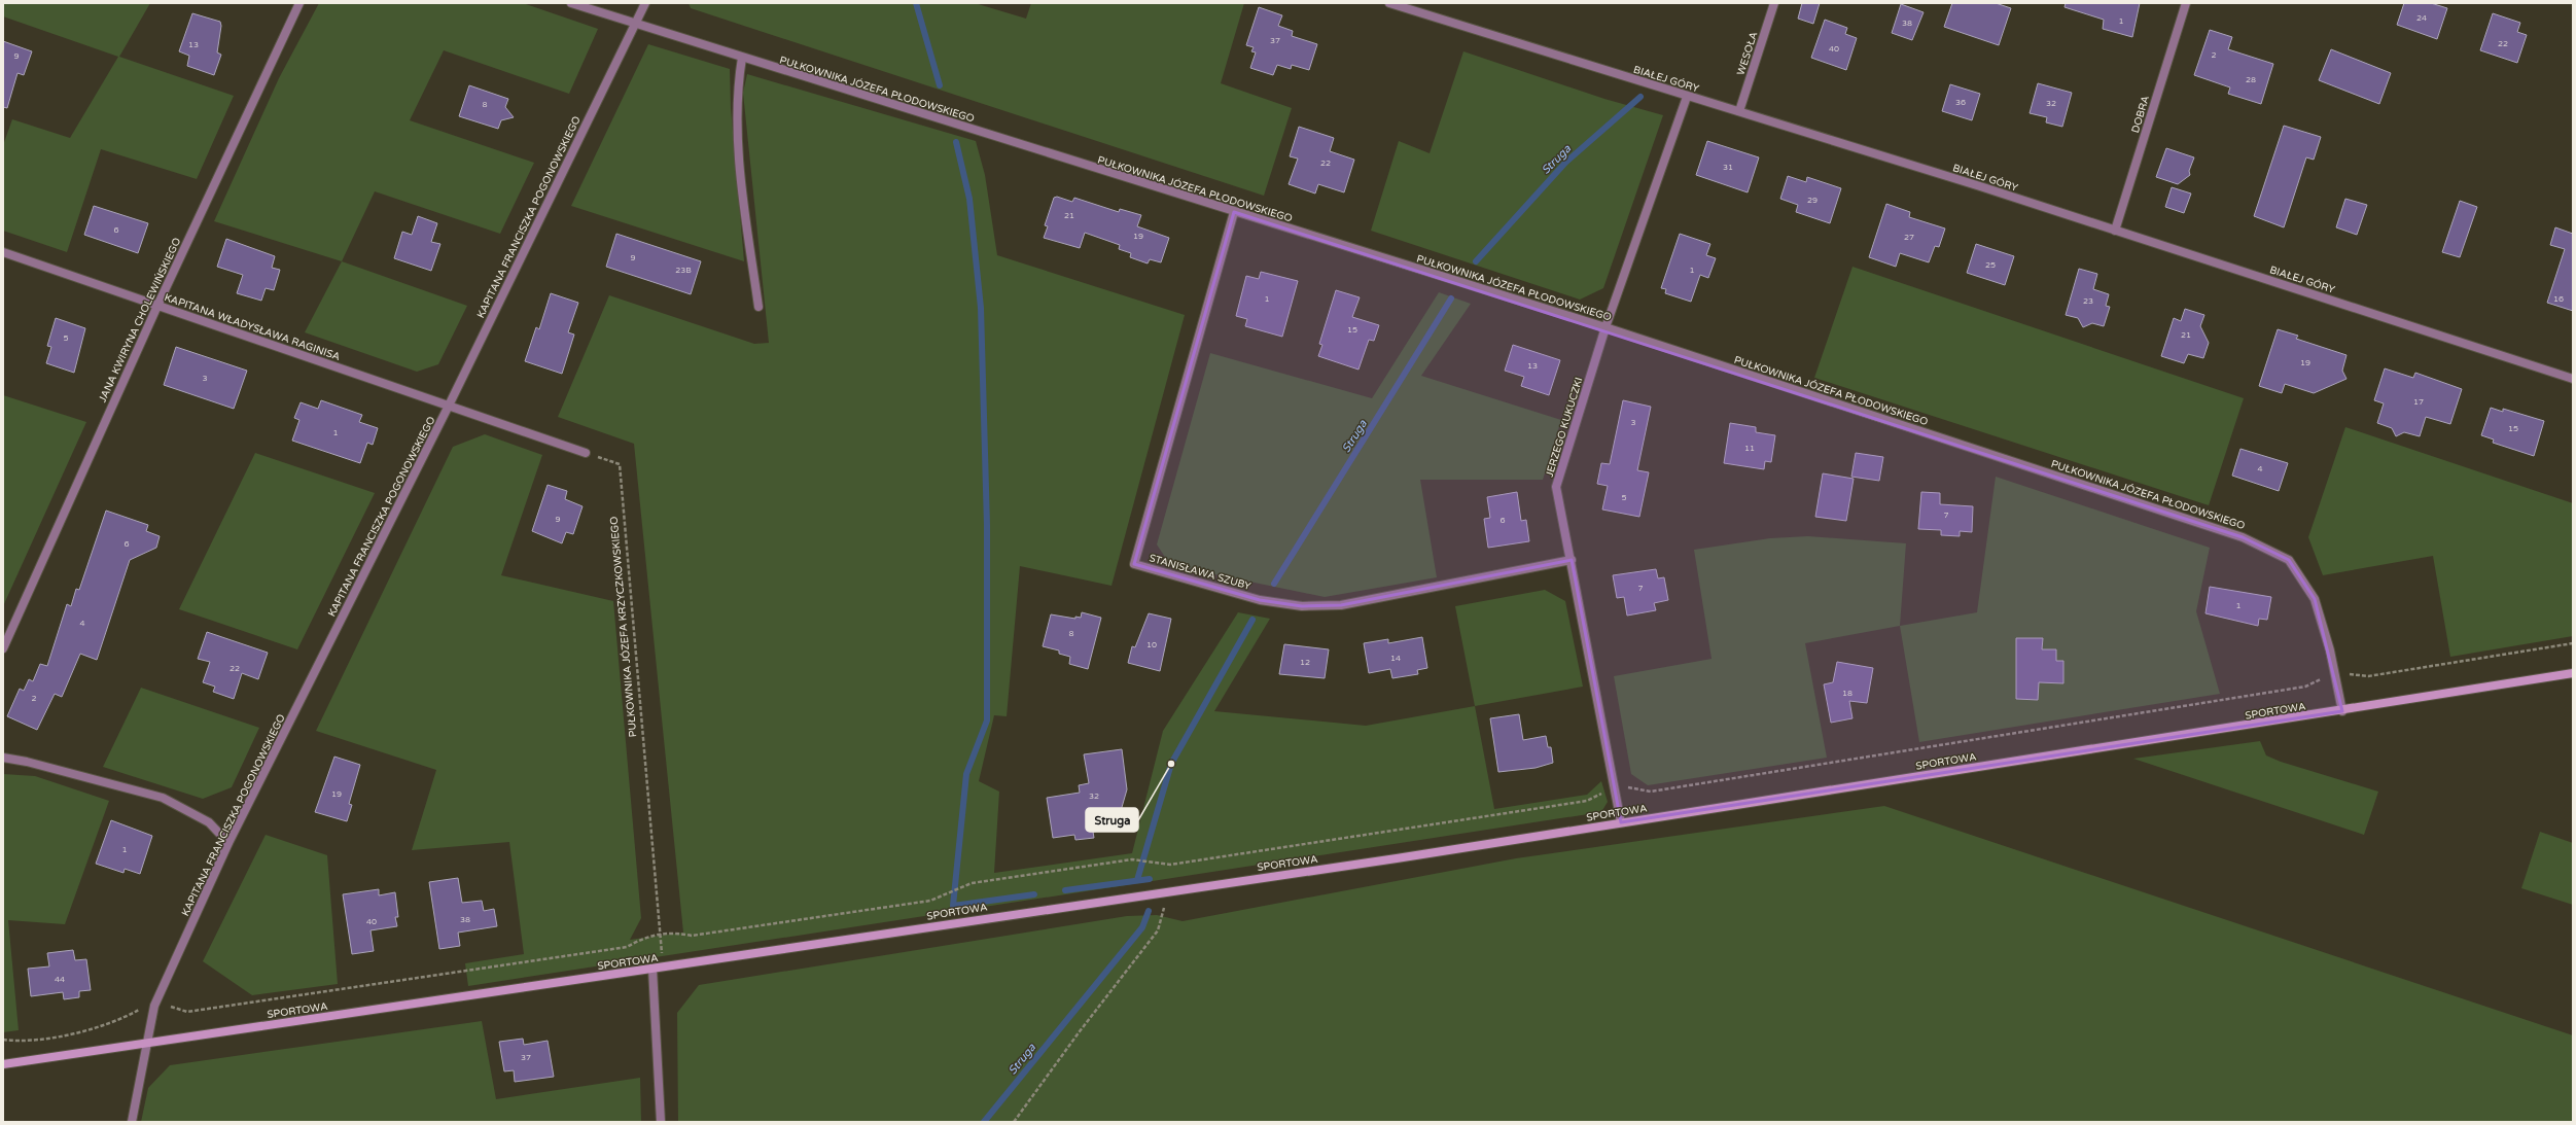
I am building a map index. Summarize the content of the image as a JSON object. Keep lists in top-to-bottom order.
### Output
{
  "streets": {
    "street": [
      "WESOŁA",
      "BIAŁEJ GÓRY",
      "PUŁKOWNIKA JÓZEFA PŁODOWSKIEGO",
      "DOBRA",
      "KAPITANA FRANCISZKA POGONOWSKIEGO",
      "JANA KWIRYNA CHOLEWIŃSKIEGO",
      "KAPITANA WŁADYSŁAWA RAGINISA",
      "JERZEGO KUKUCZKI",
      "STANISŁAWA SZUBY",
      "SPORTOWA"
    ],
    "path": ["PUŁKOWNIKA JÓZEFA KRZYCZKOWSKIEGO"]
  },
  "crossings": [
    ["WESOŁA", "BIAŁEJ GÓRY"],
    ["BIAŁEJ GÓRY", "DOBRA"],
    ["BIAŁEJ GÓRY", "JERZEGO KUKUCZKI"],
    ["PUŁKOWNIKA JÓZEFA PŁODOWSKIEGO", "KAPITANA FRANCISZKA POGONOWSKIEGO"],
    ["PUŁKOWNIKA JÓZEFA PŁODOWSKIEGO", "JERZEGO KUKUCZKI"],
    ["PUŁKOWNIKA JÓZEFA PŁODOWSKIEGO", "STANISŁAWA SZUBY"],
    ["PUŁKOWNIKA JÓZEFA PŁODOWSKIEGO", "SPORTOWA"],
    ["KAPITANA FRANCISZKA POGONOWSKIEGO", "KAPITANA WŁADYSŁAWA RAGINISA"],
    ["KAPITANA FRANCISZKA POGONOWSKIEGO", "SPORTOWA"],
    ["JANA KWIRYNA CHOLEWIŃSKIEGO", "KAPITANA WŁADYSŁAWA RAGINISA"],
    ["JERZEGO KUKUCZKI", "STANISŁAWA SZUBY"],
    ["JERZEGO KUKUCZKI", "SPORTOWA"],
    ["PUŁKOWNIKA JÓZEFA KRZYCZKOWSKIEGO", "SPORTOWA"]
  ],
  "water": ["Struga"],
  "places": ["Struga"],
  "house_numbers": [
    "24",
    "1",
    "38",
    "37",
    "22",
    "13",
    "40",
    "2",
    "9",
    "28",
    "36",
    "32",
    "8",
    "22",
    "31",
    "29",
    "21",
    "6",
    "19",
    "27",
    "9",
    "25",
    "23B",
    "1",
    "1",
    "16",
    "23",
    "15",
    "21",
    "5",
    "19",
    "13",
    "3",
    "17",
    "3",
    "15",
    "1",
    "11",
    "4",
    "5",
    "7",
    "9",
    "6",
    "6",
    "7",
    "1",
    "4",
    "8",
    "10",
    "14",
    "12",
    "22",
    "18",
    "2",
    "19",
    "32",
    "1",
    "38",
    "40",
    "44",
    "37"
  ]
}
